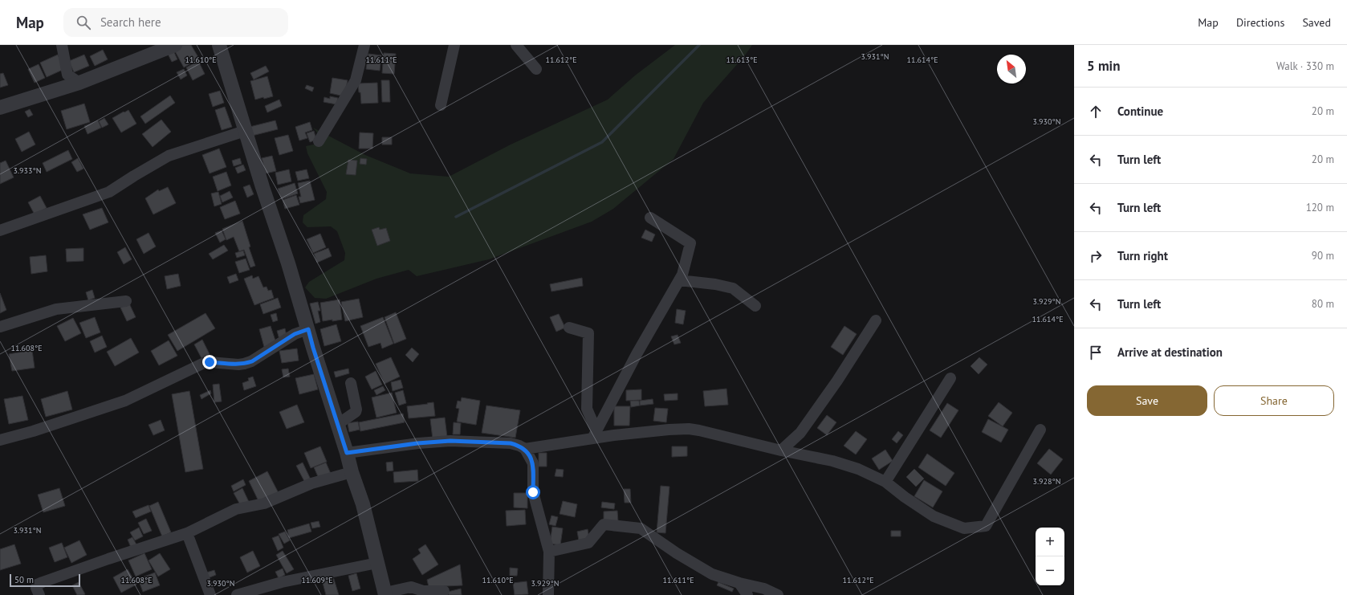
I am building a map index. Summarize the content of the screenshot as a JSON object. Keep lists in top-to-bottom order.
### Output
{
  "scale_bar": "50 m",
  "north": "top left",
  "page": {
    "header": "Map",
    "search": "Search here",
    "nav": ["Map", "Directions", "Saved"],
    "heading": ["5 min", "Walk · 330 m"],
    "list": [
      ["Continue", "20 m"],
      ["Turn left", "20 m"],
      ["Turn left", "120 m"],
      ["Turn right", "90 m"],
      ["Turn left", "80 m"],
      "Arrive at destination"
    ],
    "buttons": ["Save", "Share"],
    "map_buttons": ["+", "−"],
    "scale": "50 m"
  },
  "coordinates": [
    "3.931°N",
    "11.610°E",
    "11.611°E",
    "11.612°E",
    "11.613°E",
    "11.614°E",
    "3.930°N",
    "3.933°N",
    "3.929°N",
    "11.608°E",
    "3.928°N",
    "11.609°E"
  ]
}
